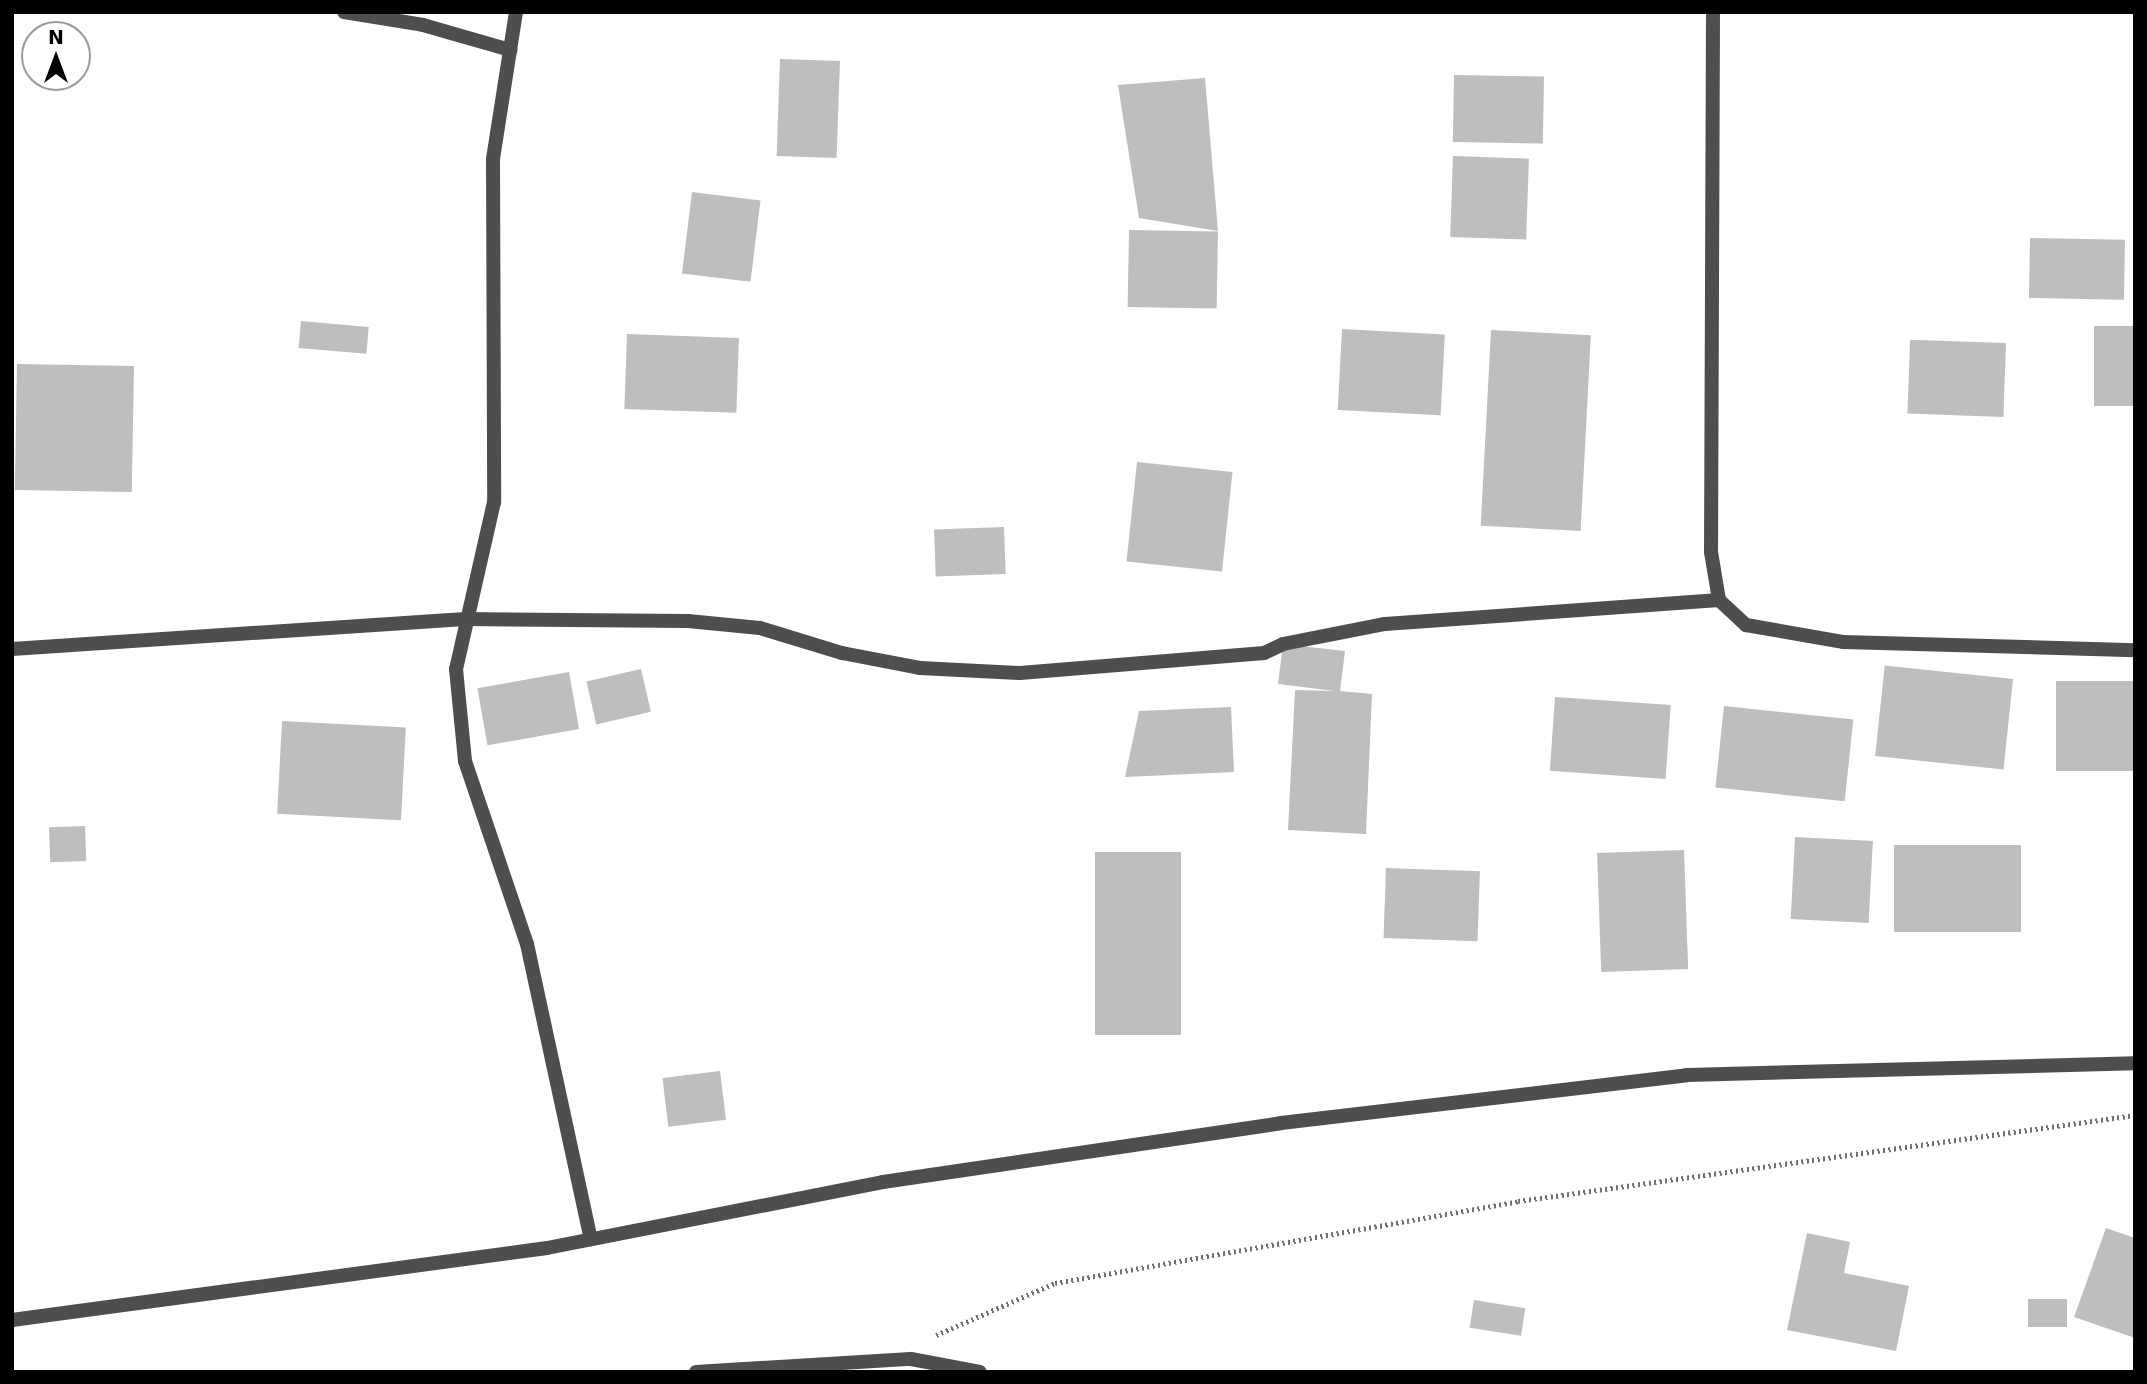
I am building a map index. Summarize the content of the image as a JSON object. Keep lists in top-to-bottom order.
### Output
{
  "north": "top"
}
